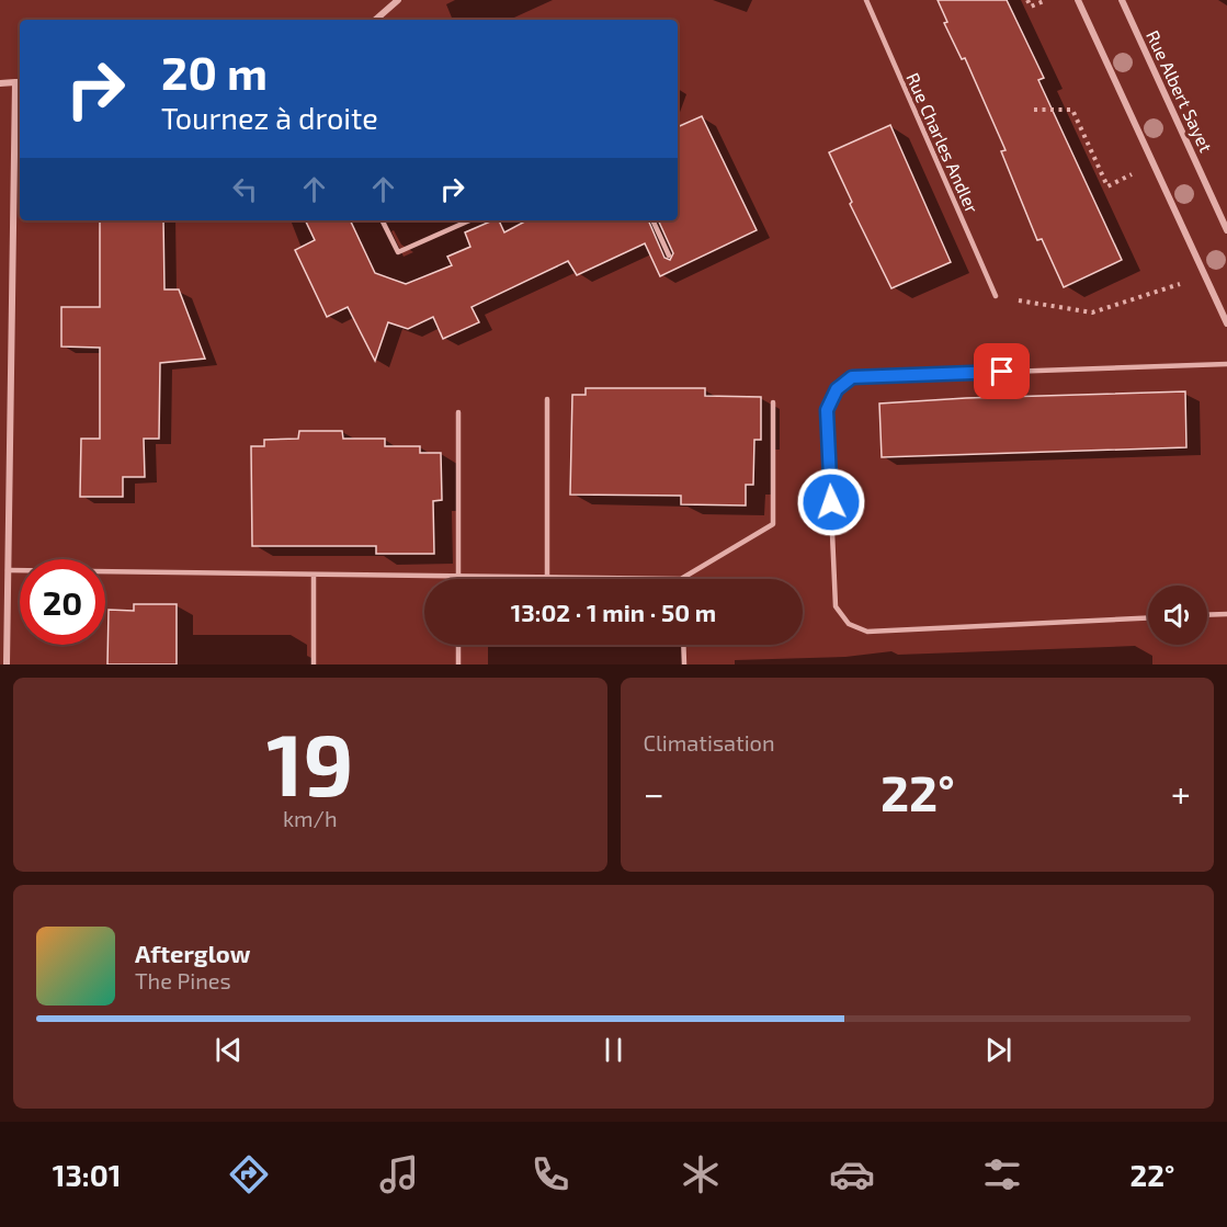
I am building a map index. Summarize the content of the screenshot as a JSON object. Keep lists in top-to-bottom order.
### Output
{
  "streets": {
    "street": ["Rue Albert Sayet"],
    "lane": ["Rue Charles Andler"]
  },
  "page": {
    "turn": ["20 m", "Tournez à droite"],
    "limit": "20",
    "trip": "13:02 · 1 min · 50 m",
    "tile": [
      ["19", "km/h"],
      "Climatisation"
    ],
    "heat": ["−", "22°", "+"],
    "song": ["Afterglow", "The Pines"],
    "tabs": ["13:01", "22°"]
  }
}
